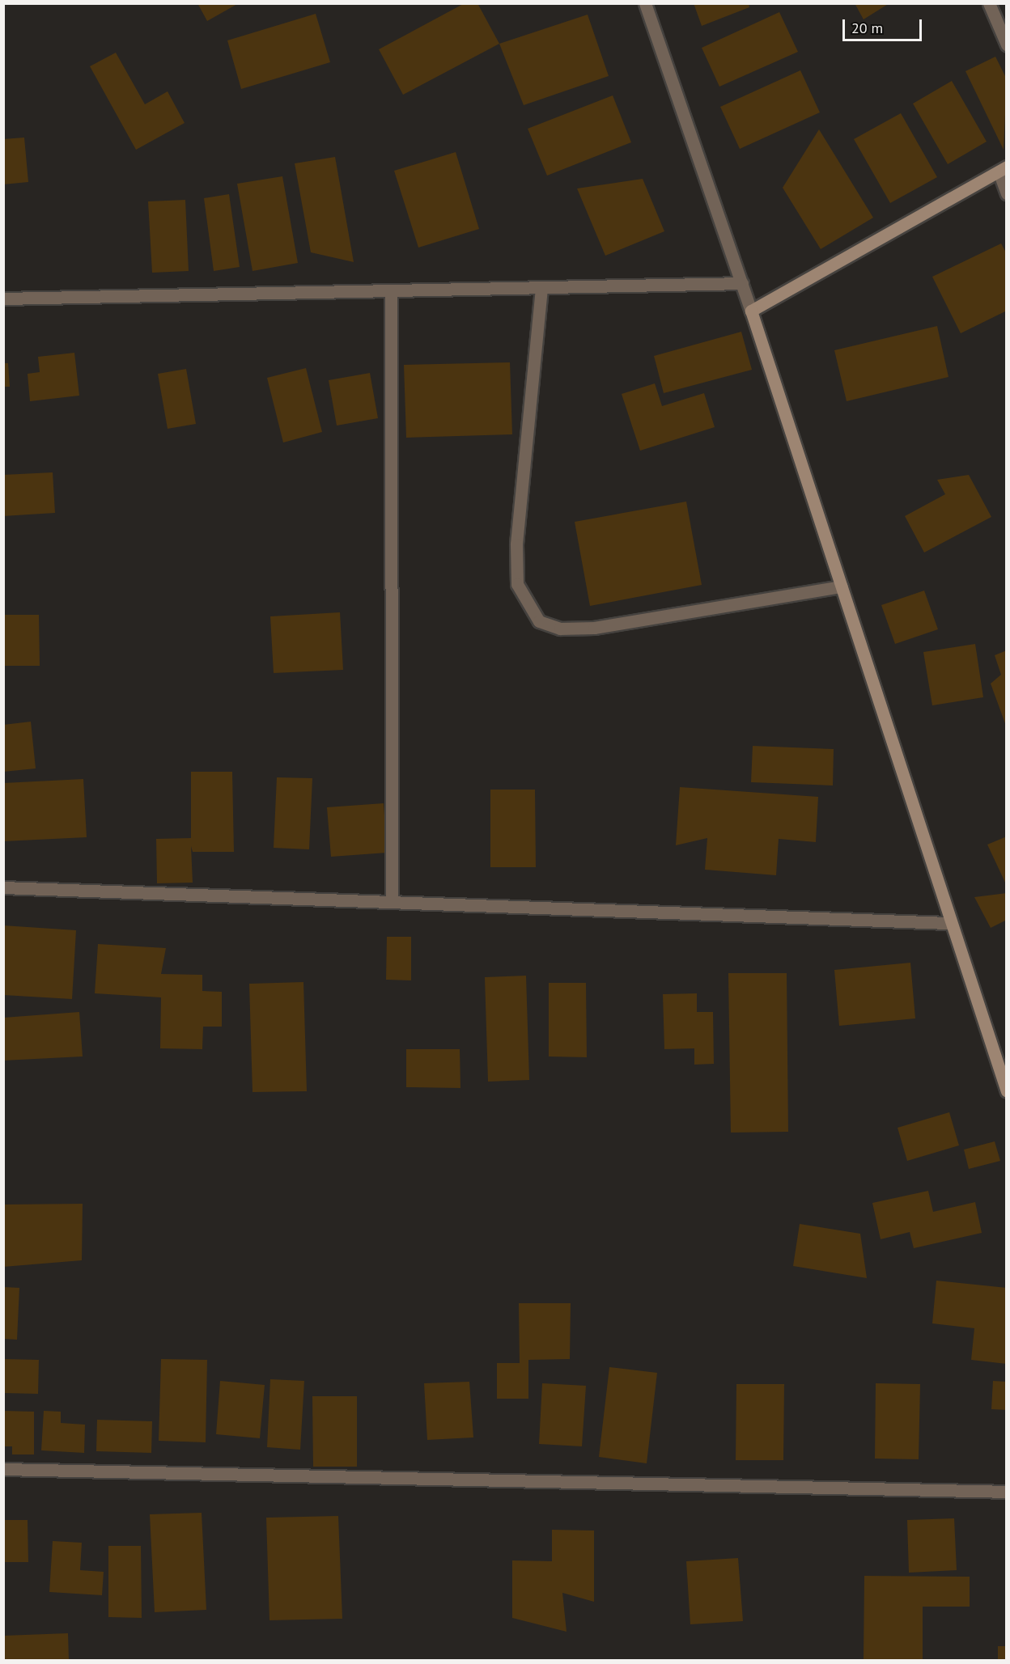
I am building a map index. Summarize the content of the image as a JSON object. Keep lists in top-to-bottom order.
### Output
{
  "scale_bar": "20 m"
}
